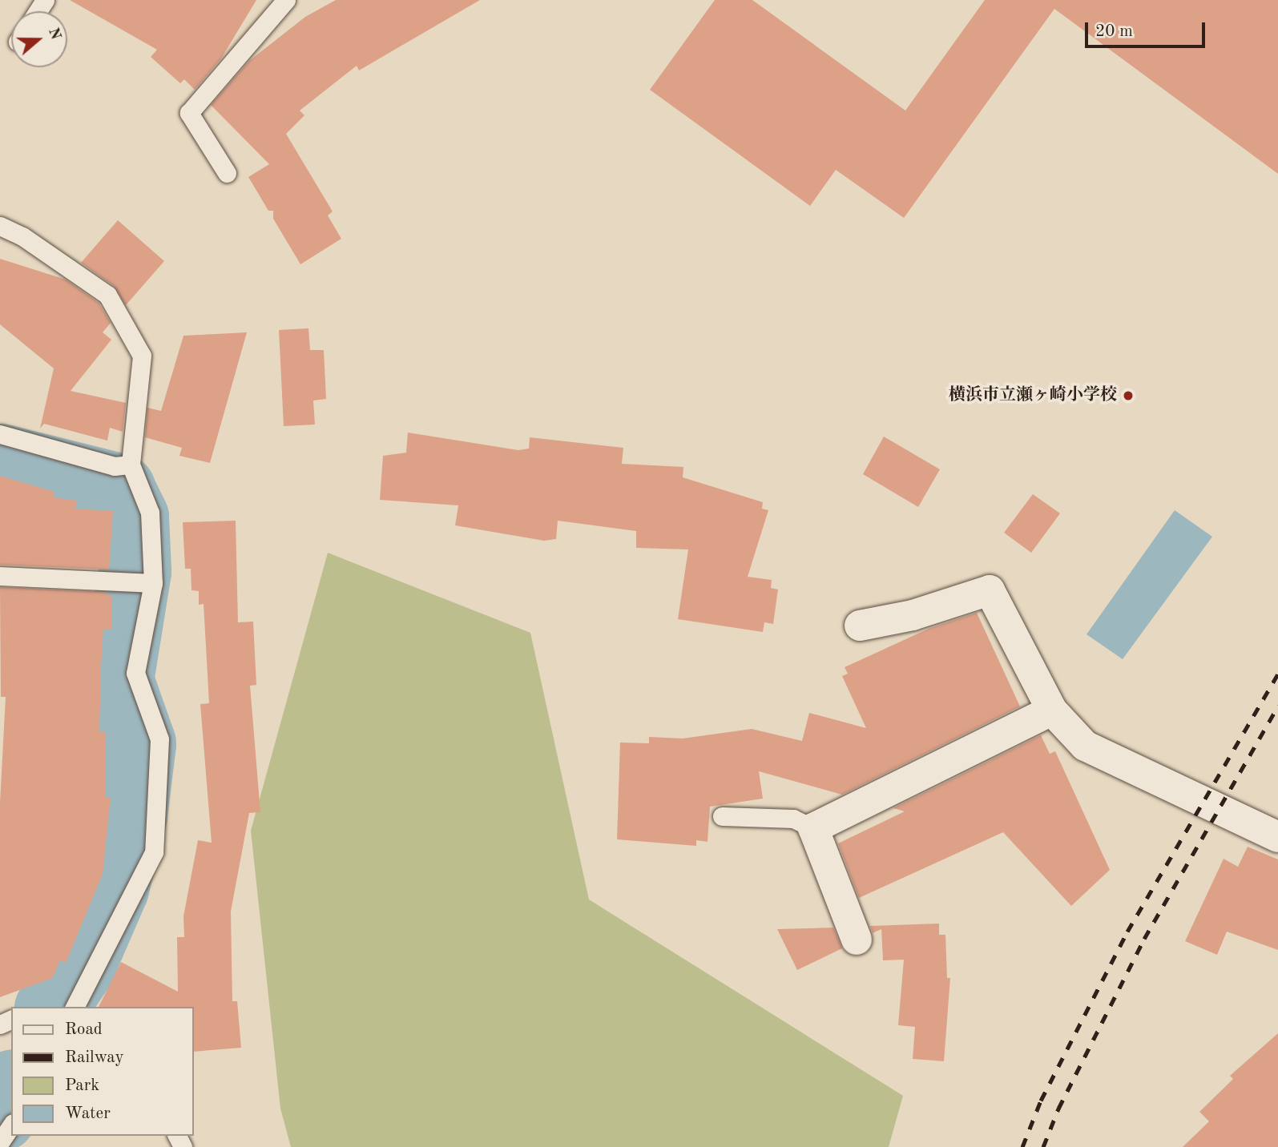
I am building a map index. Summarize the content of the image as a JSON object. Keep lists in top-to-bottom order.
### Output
{
  "places": ["横浜市立瀬ヶ崎小学校"],
  "legend": [
    "Road",
    "Railway",
    "Park",
    "Water"
  ],
  "scale_bar": "20 m",
  "north": "right"
}
